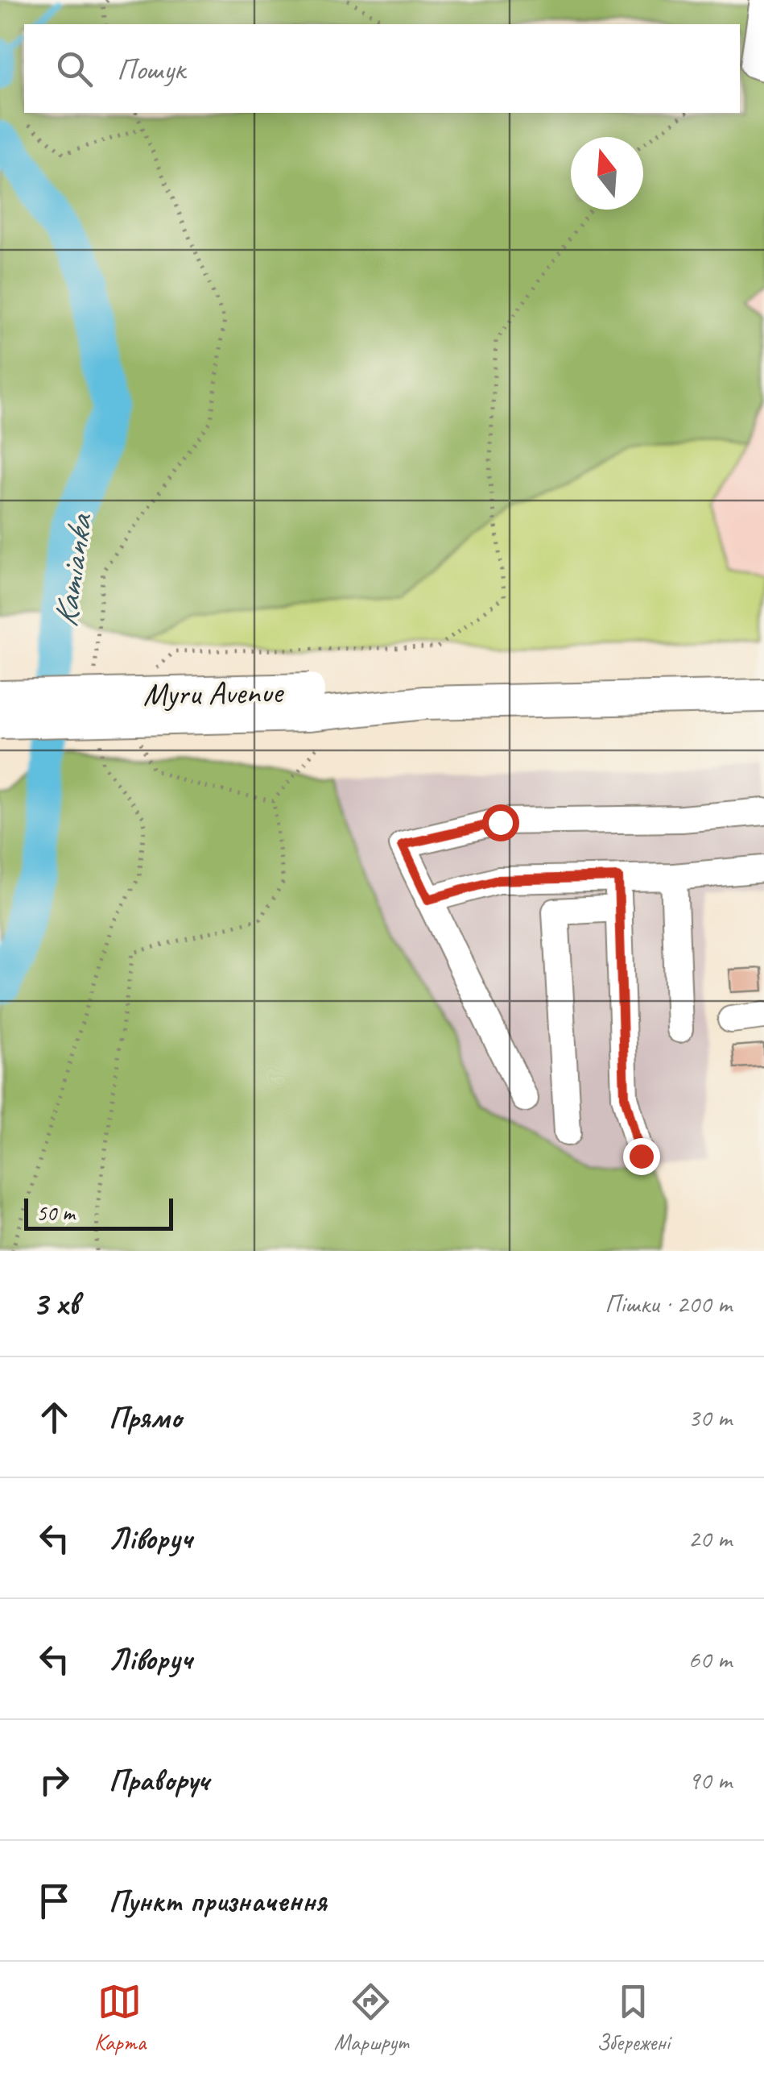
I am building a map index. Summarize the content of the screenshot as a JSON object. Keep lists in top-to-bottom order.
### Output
{
  "streets": {
    "main road": ["Myru Avenue"]
  },
  "water": ["Kamianka"],
  "scale_bar": "50 m",
  "north": "top",
  "page": {
    "search": "Пошук",
    "scale": "50 m",
    "heading": ["3 хв", "Пішки · 200 m"],
    "list": [
      ["Прямо", "30 m"],
      ["Ліворуч", "20 m"],
      ["Ліворуч", "60 m"],
      ["Праворуч", "90 m"],
      "Пункт призначення"
    ],
    "nav": ["Карта", "Маршрут", "Збережені"]
  }
}
